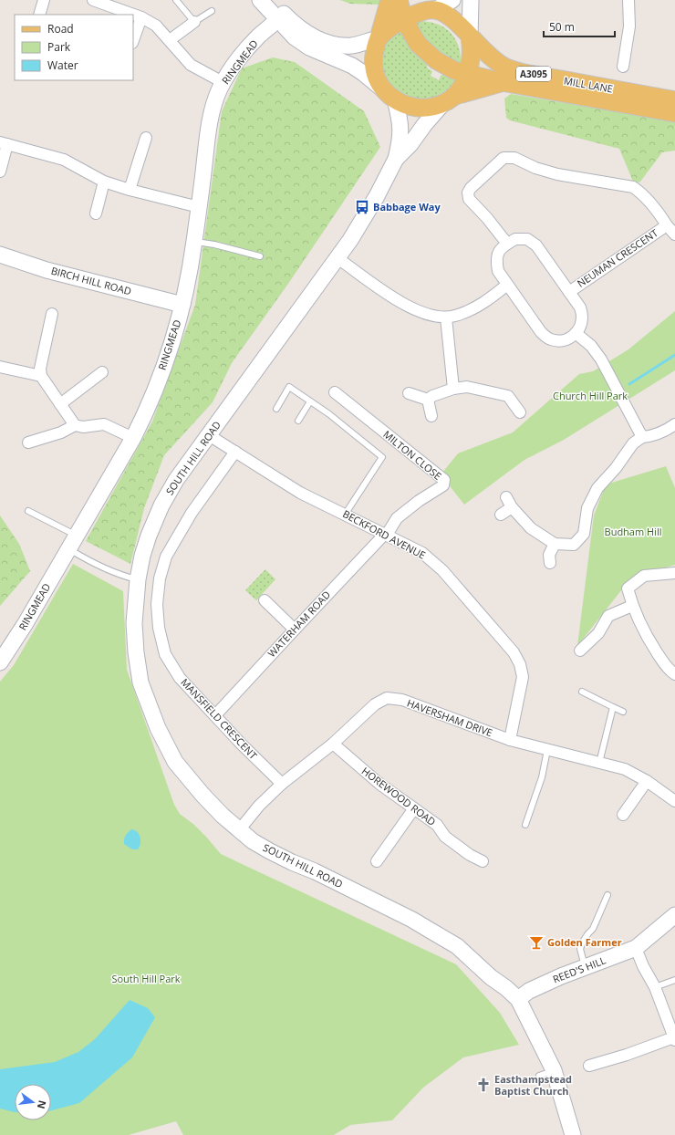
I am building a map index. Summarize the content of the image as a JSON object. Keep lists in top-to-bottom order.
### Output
{
  "streets": {
    "main road": ["A3095", "MILL LANE"],
    "street": [
      "RINGMEAD",
      "NEUMAN CRESCENT",
      "BIRCH HILL ROAD",
      "MILTON CLOSE",
      "SOUTH HILL ROAD",
      "BECKFORD AVENUE",
      "WATERHAM ROAD",
      "HAVERSHAM DRIVE",
      "MANSFIELD CRESCENT",
      "HOREWOOD ROAD",
      "REED'S HILL"
    ]
  },
  "crossings": [
    ["RINGMEAD", "BIRCH HILL ROAD"],
    ["A3095", "MILL LANE"],
    ["MILL LANE", "SOUTH HILL ROAD"],
    ["MILTON CLOSE", "BECKFORD AVENUE"],
    ["MILTON CLOSE", "WATERHAM ROAD"],
    ["SOUTH HILL ROAD", "BECKFORD AVENUE"],
    ["SOUTH HILL ROAD", "HAVERSHAM DRIVE"],
    ["SOUTH HILL ROAD", "REED'S HILL"],
    ["BECKFORD AVENUE", "WATERHAM ROAD"],
    ["BECKFORD AVENUE", "HAVERSHAM DRIVE"],
    ["BECKFORD AVENUE", "MANSFIELD CRESCENT"],
    ["WATERHAM ROAD", "MANSFIELD CRESCENT"],
    ["HAVERSHAM DRIVE", "MANSFIELD CRESCENT"],
    ["HAVERSHAM DRIVE", "HOREWOOD ROAD"]
  ],
  "parks": ["Church Hill Park", "Budham Hill", "South Hill Park"],
  "places": {
    "bus stop": ["Babbage Way"],
    "bar": ["Golden Farmer"],
    "church": ["Easthampstead Baptist Church"]
  },
  "legend": ["Road", "Park", "Water"],
  "scale_bar": "50 m",
  "north": "right"
}
